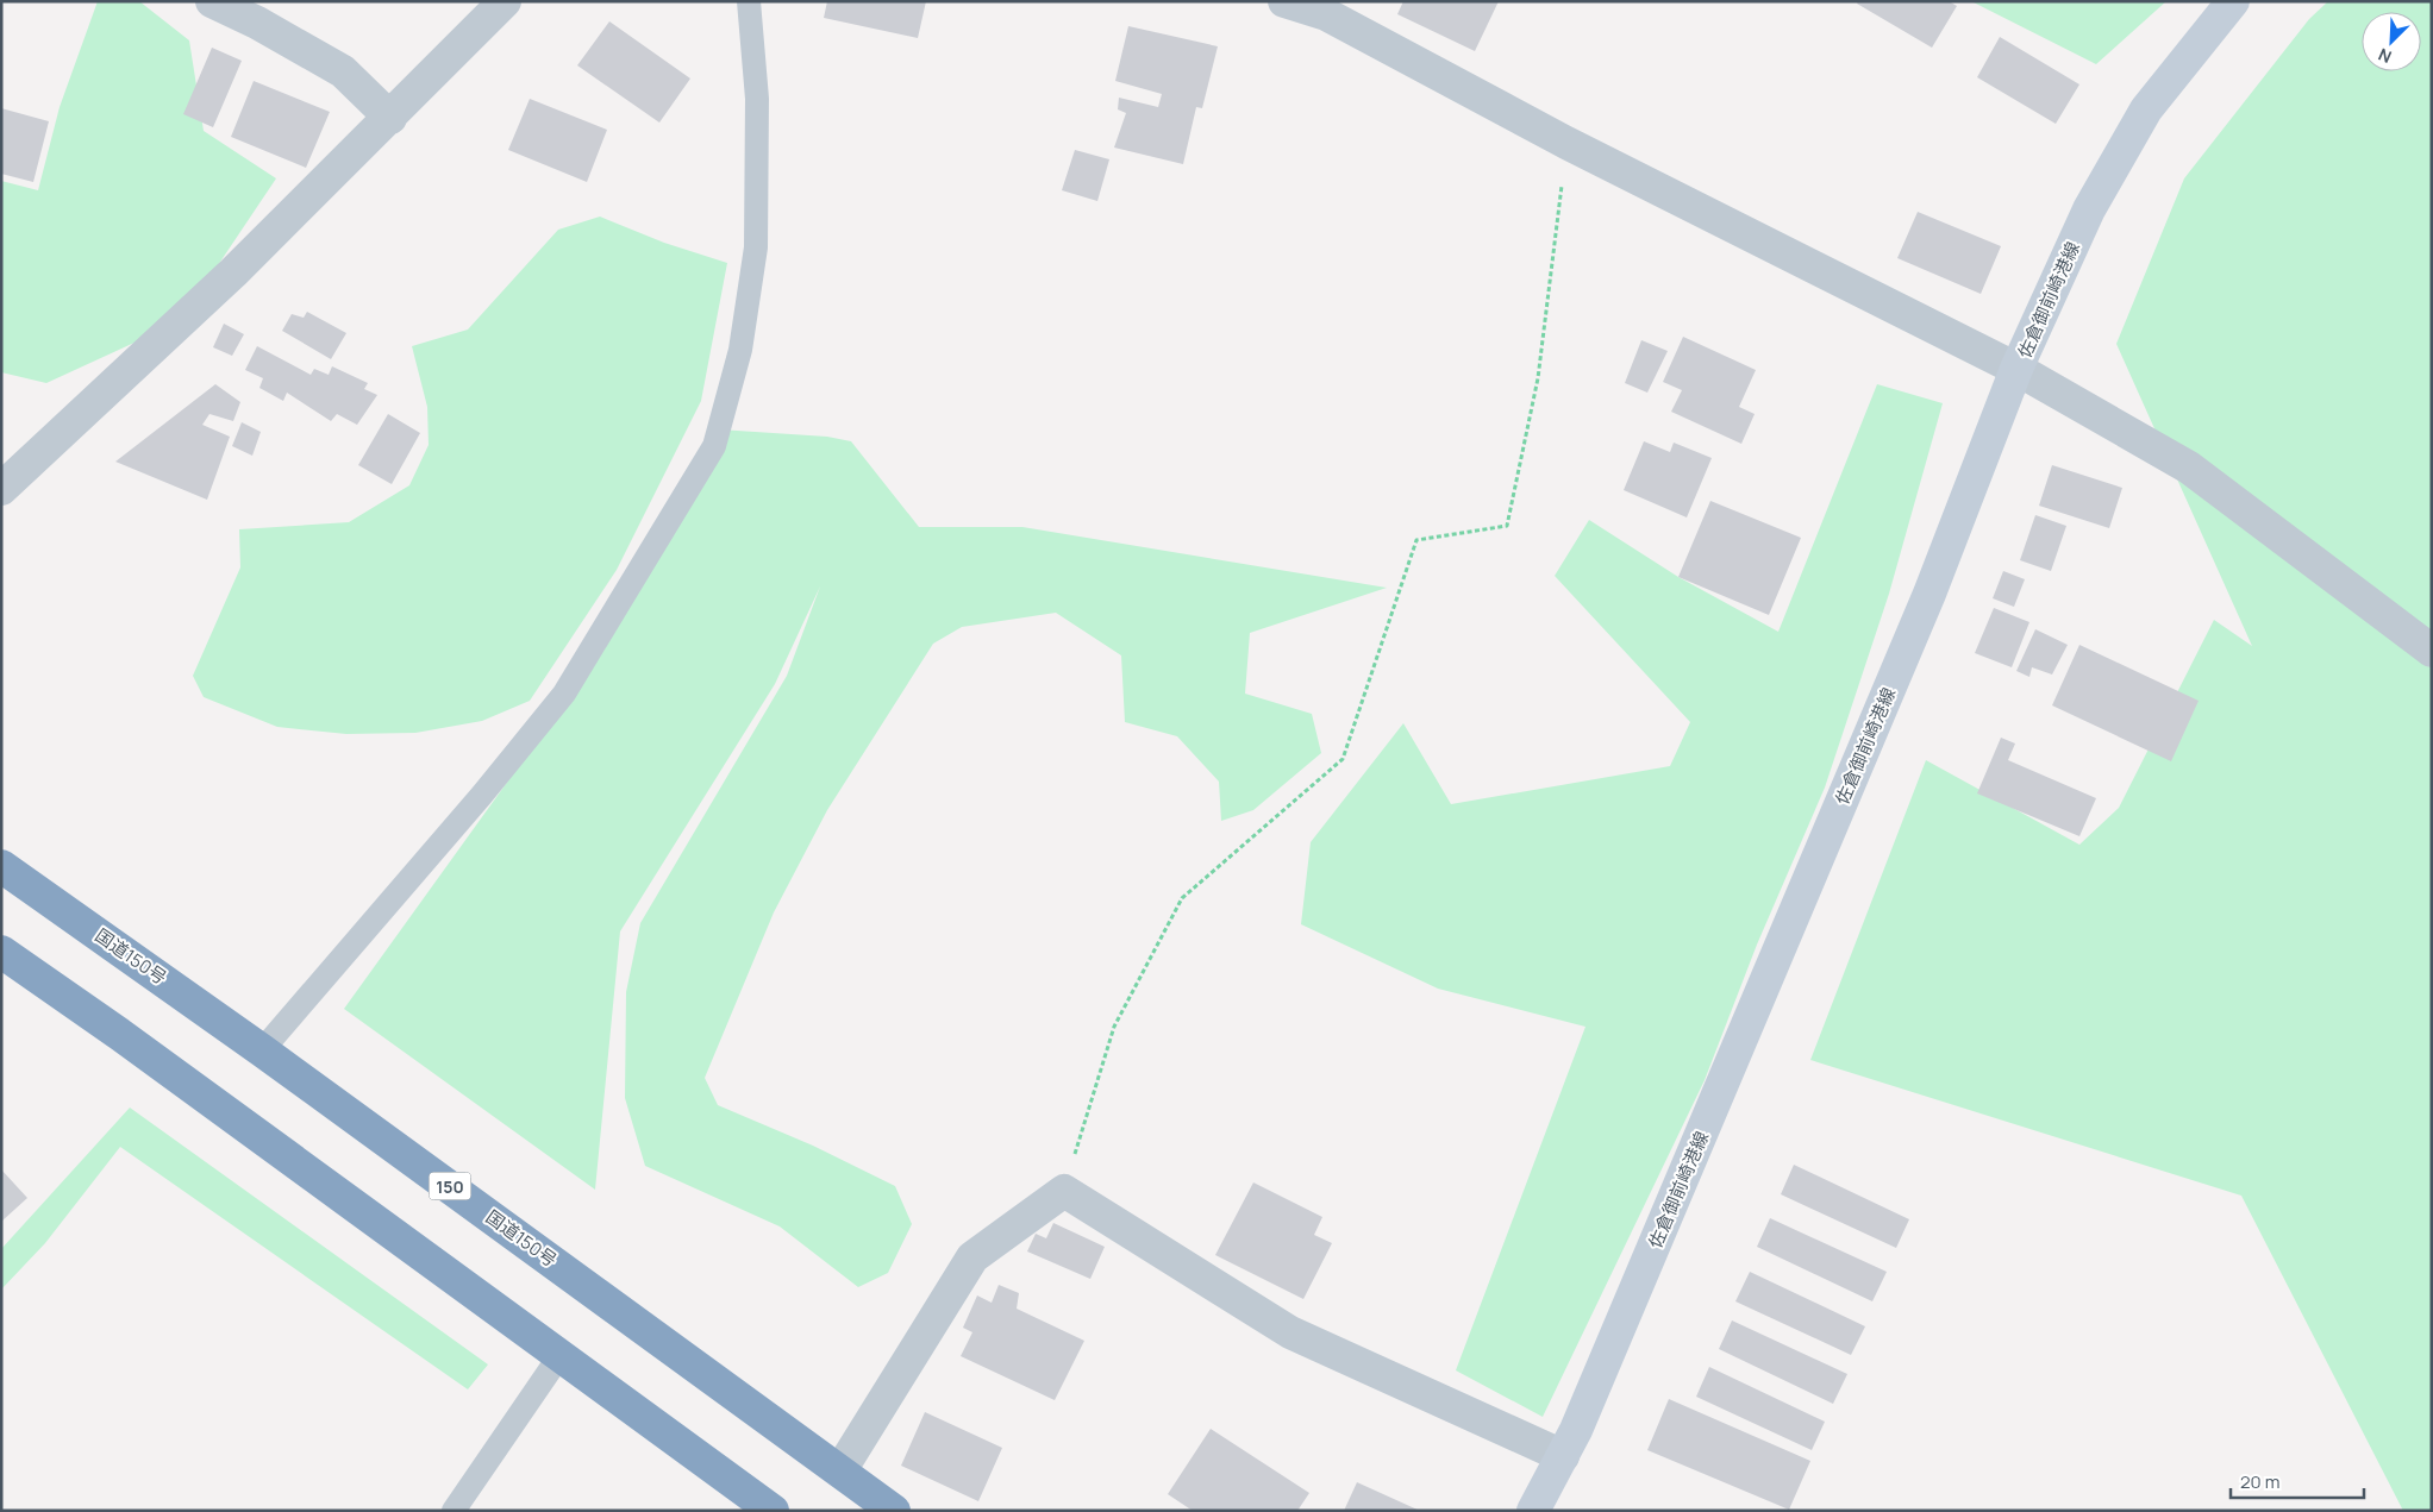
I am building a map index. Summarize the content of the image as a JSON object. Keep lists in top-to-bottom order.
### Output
{
  "streets": {
    "highway": ["国道150号", "150"],
    "main road": ["佐倉御前崎港線"]
  },
  "scale_bar": "20 m",
  "north": "bottom left"
}
